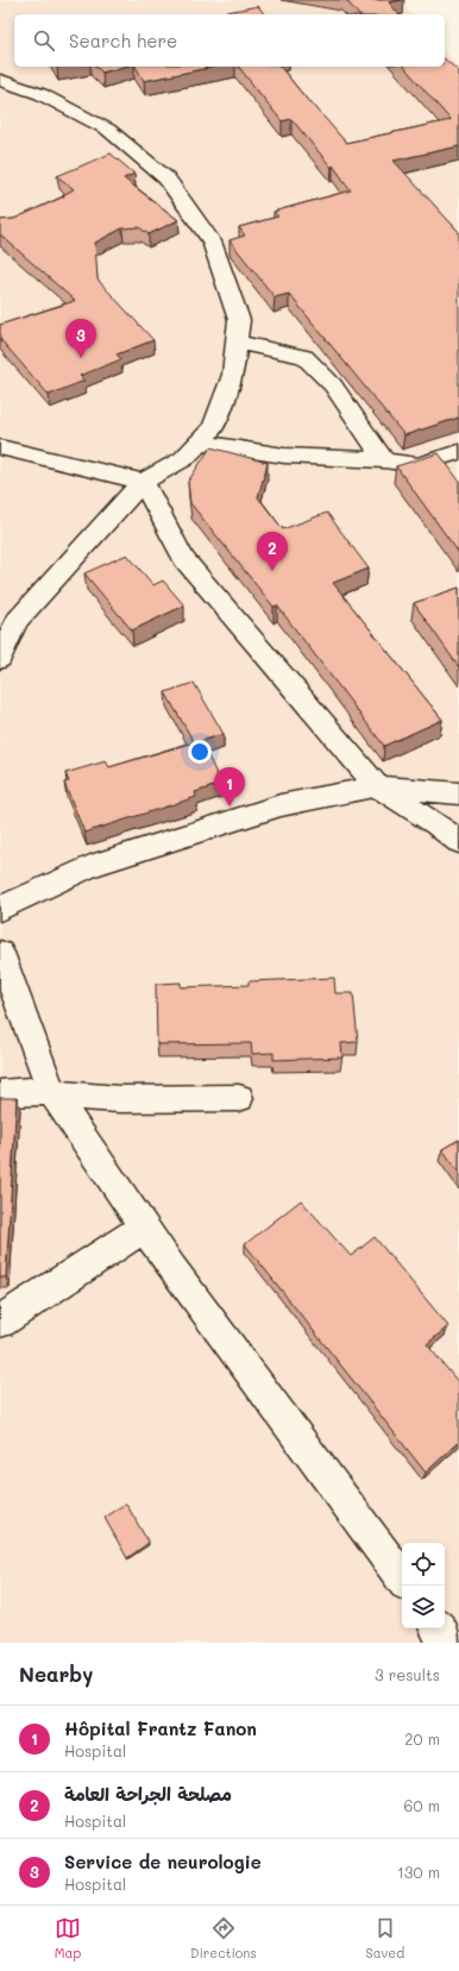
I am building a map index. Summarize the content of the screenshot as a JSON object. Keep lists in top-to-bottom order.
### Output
{
  "page": {
    "search": "Search here",
    "pins": ["3", "2", "1"],
    "heading": ["Nearby", "3 results"],
    "list": [
      {
        "mark": "1",
        "name": "Hôpital Frantz Fanon",
        "note": "Hospital",
        "value": "20 m"
      },
      {
        "mark": "2",
        "name": "مصلحة الجراحة العامة",
        "note": "Hospital",
        "value": "60 m"
      },
      {
        "mark": "3",
        "name": "Service de neurologie",
        "note": "Hospital",
        "value": "130 m"
      }
    ],
    "nav": ["Map", "Directions", "Saved"]
  }
}
